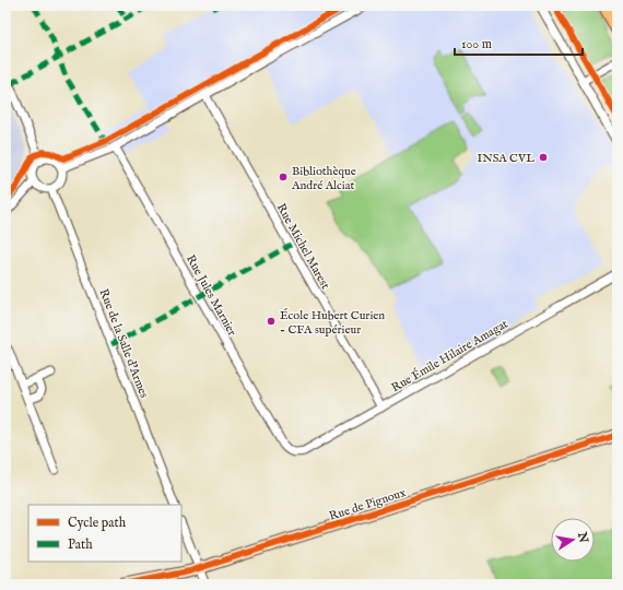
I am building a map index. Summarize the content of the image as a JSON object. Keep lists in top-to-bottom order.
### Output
{
  "streets": {
    "main road": ["Rue de Pignoux"],
    "street": [
      "Rue Michel Marest",
      "Rue Jules Marnier",
      "Rue de la Salle d'Armes",
      "Rue Émile Hilaire Amagat"
    ]
  },
  "crossings": [
    ["Rue Michel Marest", "Rue Émile Hilaire Amagat"],
    ["Rue Jules Marnier", "Rue Émile Hilaire Amagat"]
  ],
  "places": ["INSA CVL", "Bibliothèque André Alciat", "École Hubert Curien - CFA supérieur"],
  "legend": ["Cycle path", "Path"],
  "scale_bar": "100 m",
  "north": "right"
}
